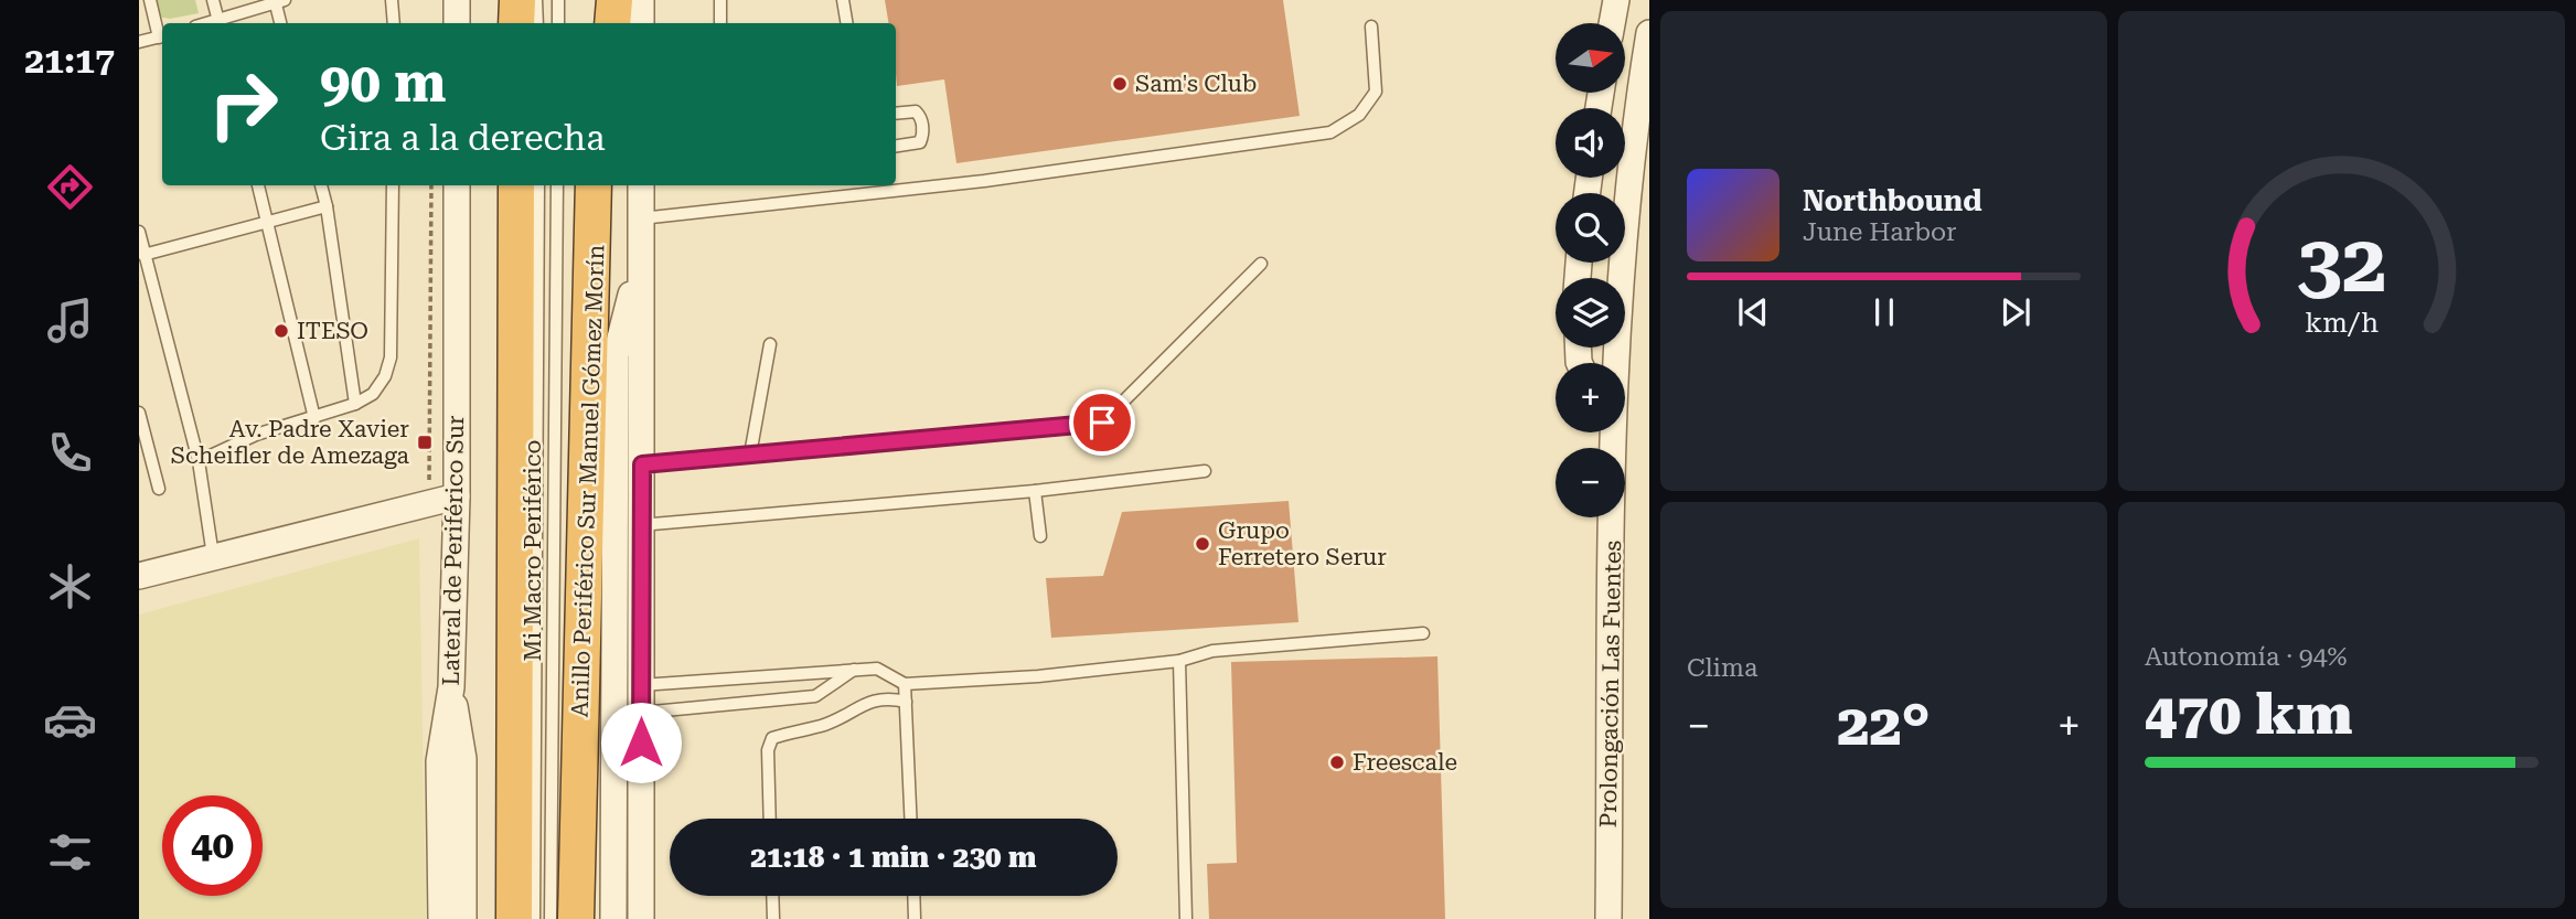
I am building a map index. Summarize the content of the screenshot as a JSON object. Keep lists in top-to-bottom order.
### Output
{
  "streets": {
    "highway": ["Anillo Periférico Sur Manuel Gómez Morín"],
    "street": ["Lateral de Periférico Sur", "Prolongación Las Fuentes"],
    "lane": ["Mi Macro Periférico"]
  },
  "places": {
    "other": [
      "Sam's Club",
      "ITESO",
      "Grupo Ferretero Serur",
      "Freescale"
    ],
    "transit": ["Av. Padre Xavier Scheifler de Amezaga"]
  },
  "north": "right",
  "page": {
    "tabs": "21:17",
    "map_buttons": ["+", "−"],
    "turn": ["90 m", "Gira a la derecha"],
    "song": ["Northbound", "June Harbor"],
    "tile": [
      "Clima",
      ["Autonomía · 94%", "470 km"]
    ],
    "heat": ["−", "22°", "+"],
    "limit": "40",
    "trip": "21:18 · 1 min · 230 m",
    "gauge": ["32", "km/h"]
  }
}
